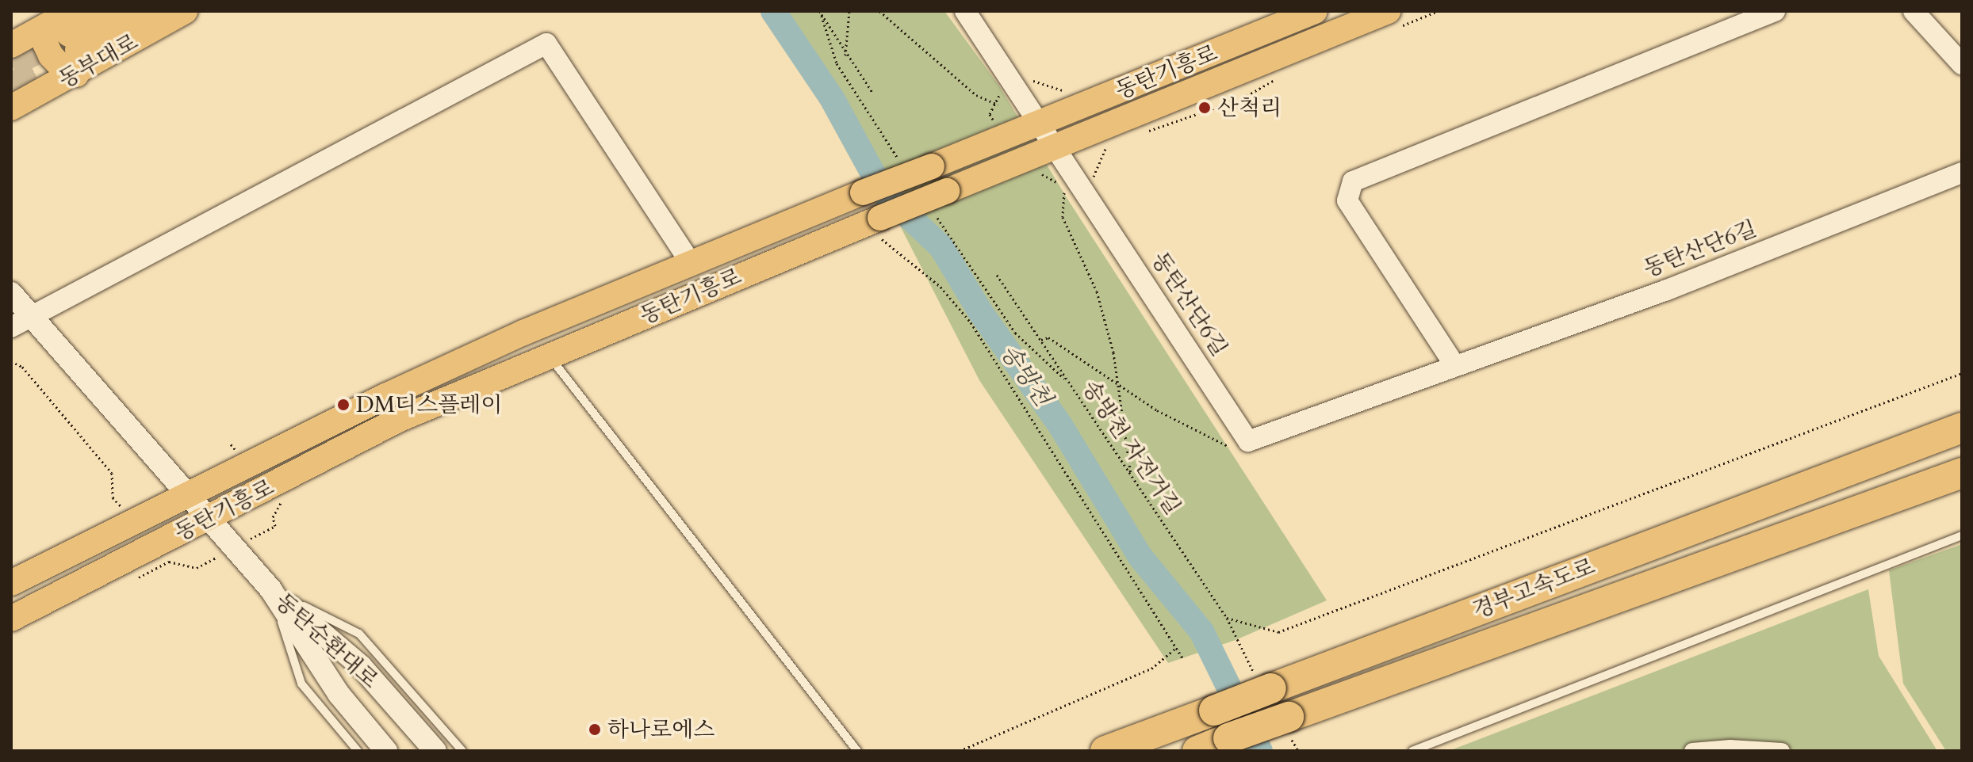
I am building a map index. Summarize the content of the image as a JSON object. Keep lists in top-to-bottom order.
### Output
{
  "streets": {
    "highway": ["동부대로", "경부고속도로"],
    "main road": ["동탄기흥로", "동탄순환대로"],
    "street": ["동탄산단6길"],
    "path": ["송방천 자전거길"]
  },
  "crossings": [
    ["동탄기흥로", "동탄산단6길"]
  ],
  "water": ["송방천"],
  "places": ["산척리", "DM디스플레이", "하나로에스"]
}
